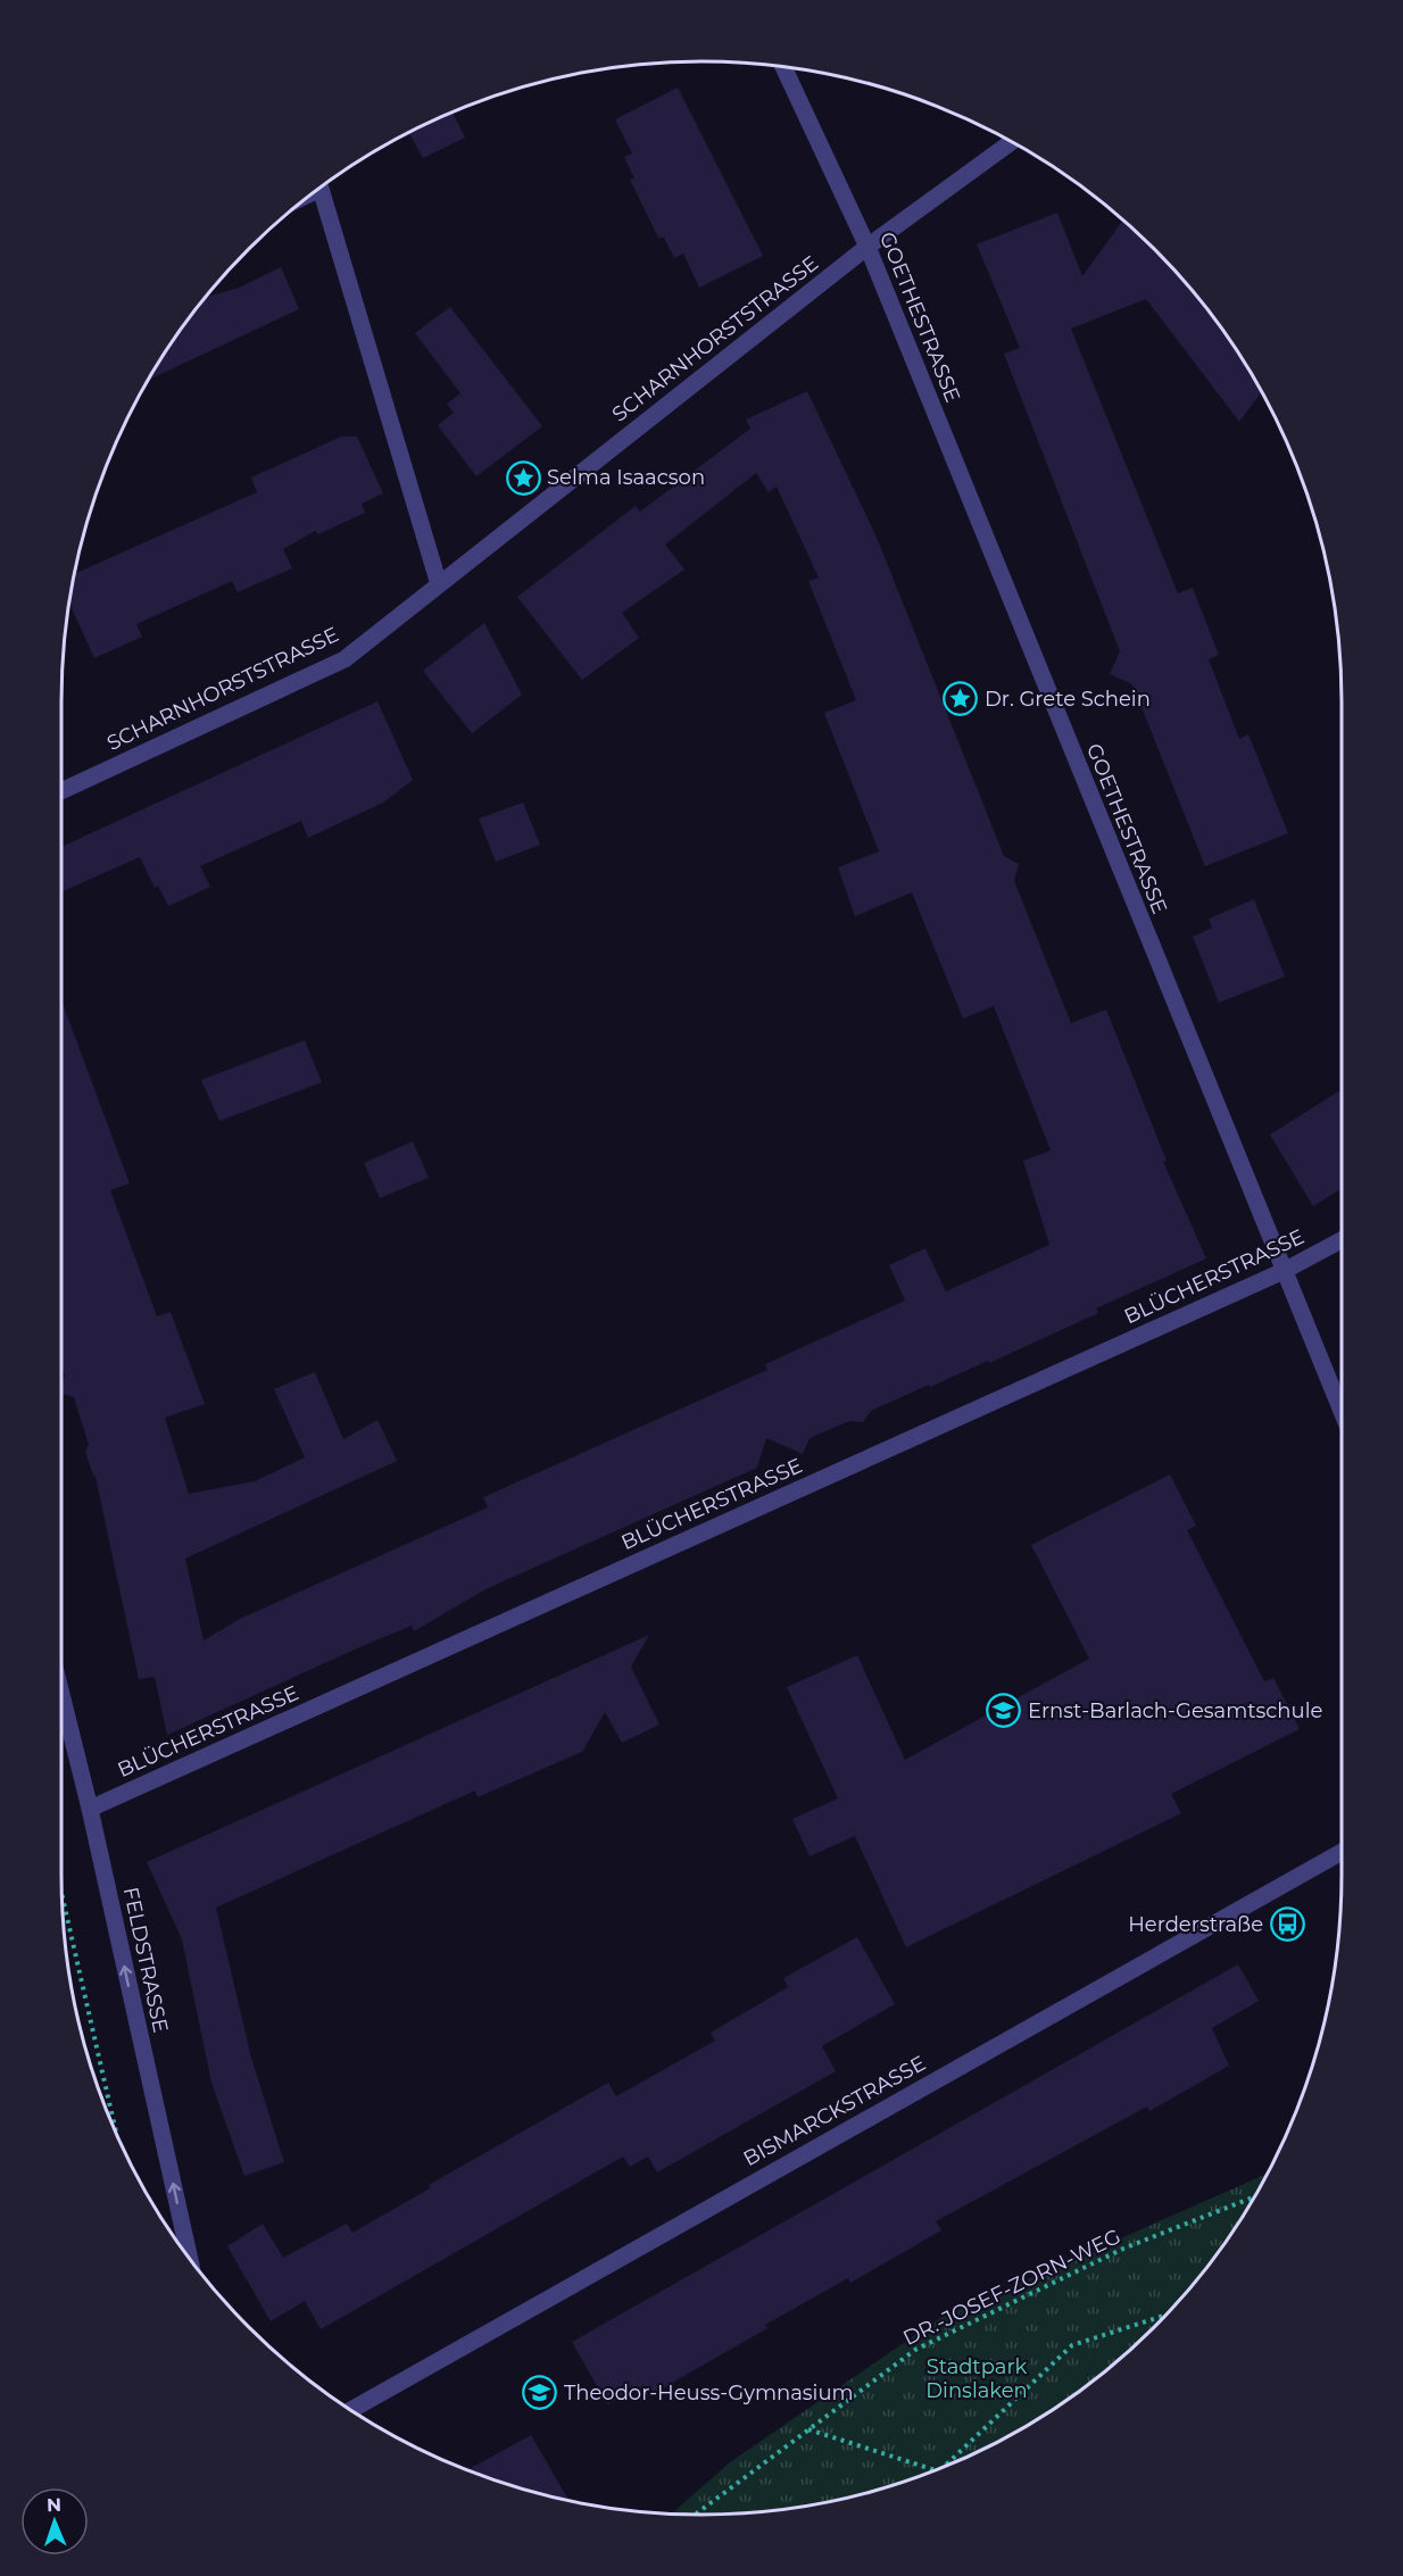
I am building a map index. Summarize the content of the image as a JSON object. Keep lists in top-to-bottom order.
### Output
{
  "streets": {
    "street": [
      "GOETHESTRASSE",
      "SCHARNHORSTSTRASSE",
      "BLÜCHERSTRASSE",
      "FELDSTRASSE",
      "BISMARCKSTRASSE"
    ],
    "path": ["DR.-JOSEF-ZORN-WEG"]
  },
  "crossings": [
    ["GOETHESTRASSE", "SCHARNHORSTSTRASSE"],
    ["GOETHESTRASSE", "BLÜCHERSTRASSE"],
    ["BLÜCHERSTRASSE", "FELDSTRASSE"]
  ],
  "one_way": ["FELDSTRASSE"],
  "parks": ["Stadtpark Dinslaken"],
  "places": {
    "place": ["Selma Isaacson", "Dr. Grete Schein"],
    "school or university": ["Ernst-Barlach-Gesamtschule", "Theodor-Heuss-Gymnasium"],
    "bus stop": ["Herderstraße"]
  },
  "north": "top"
}
